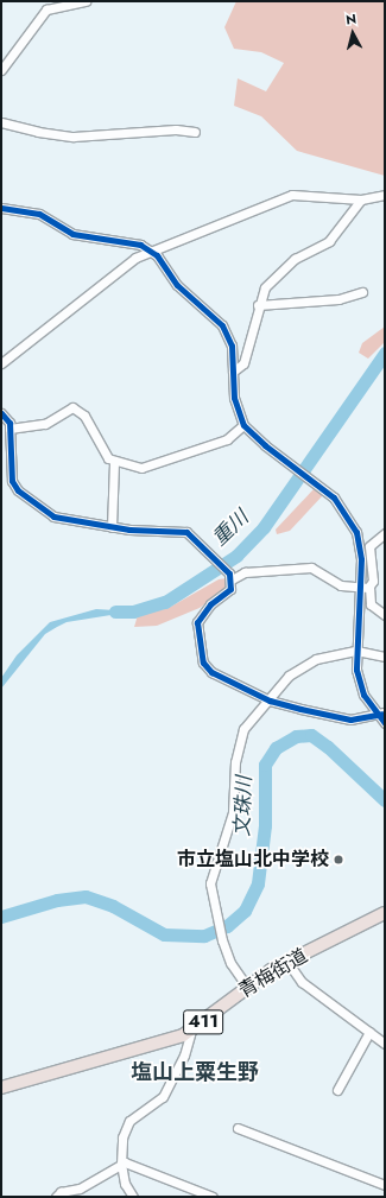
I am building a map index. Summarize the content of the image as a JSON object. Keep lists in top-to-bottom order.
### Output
{
  "streets": {
    "highway": ["青梅街道", "411"]
  },
  "districts": ["塩山上粟生野"],
  "water": ["重川", "文珠川"],
  "places": ["市立塩山北中学校"],
  "north": "top"
}
